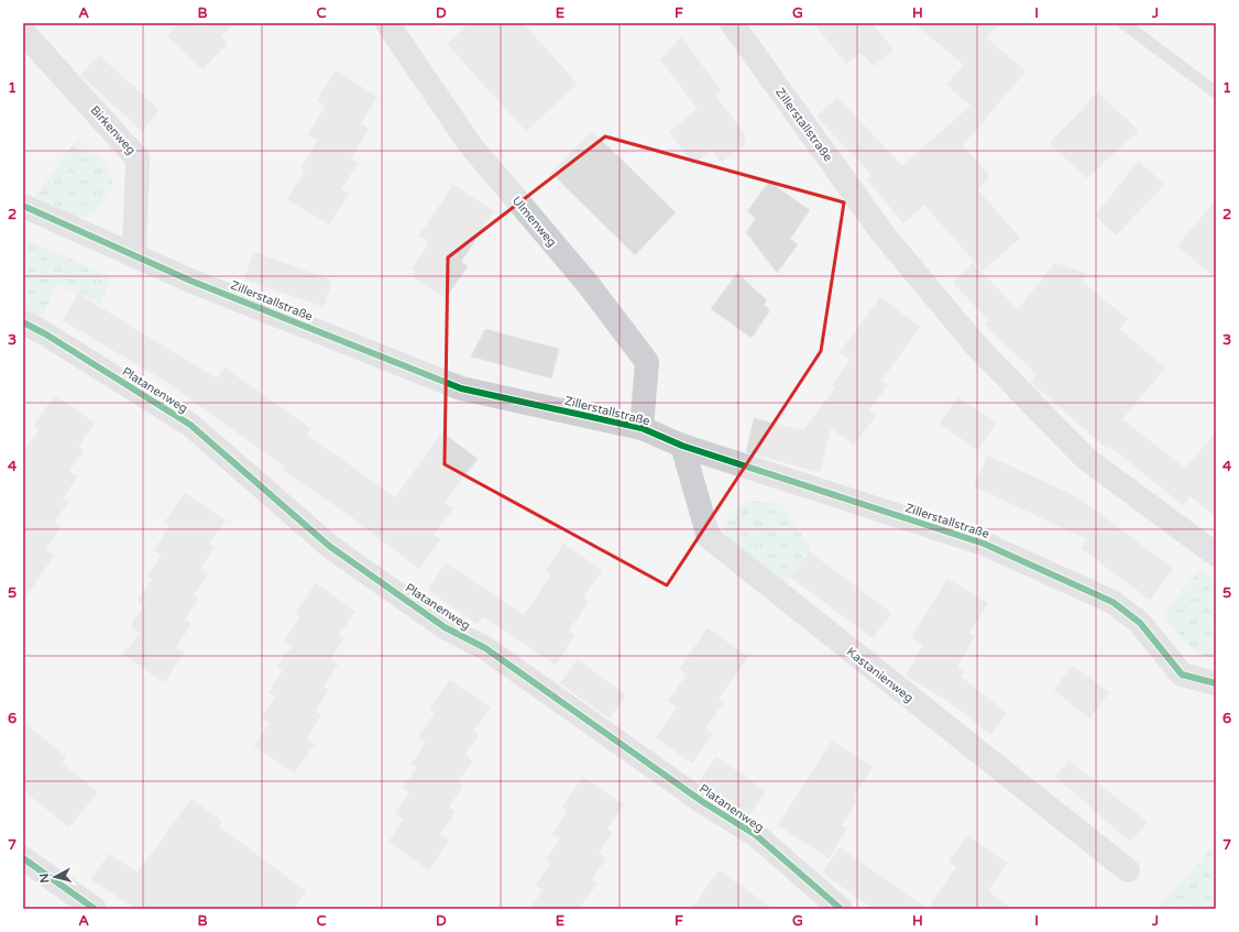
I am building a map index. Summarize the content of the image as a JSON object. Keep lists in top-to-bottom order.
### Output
{
  "streets": {
    "street": [
      "Zillerstallstraße",
      "Birkenweg",
      "Ulmenweg",
      "Platanenweg",
      "Kastanienweg"
    ]
  },
  "crossings": [
    ["Zillerstallstraße", "Birkenweg"],
    ["Zillerstallstraße", "Ulmenweg"],
    ["Zillerstallstraße", "Kastanienweg"]
  ],
  "north": "left",
  "grid": {
    "columns": [
      "A",
      "B",
      "C",
      "D",
      "E",
      "F",
      "G",
      "H",
      "I",
      "J"
    ],
    "rows": [
      "1",
      "2",
      "3",
      "4",
      "5",
      "6",
      "7"
    ]
  }
}
